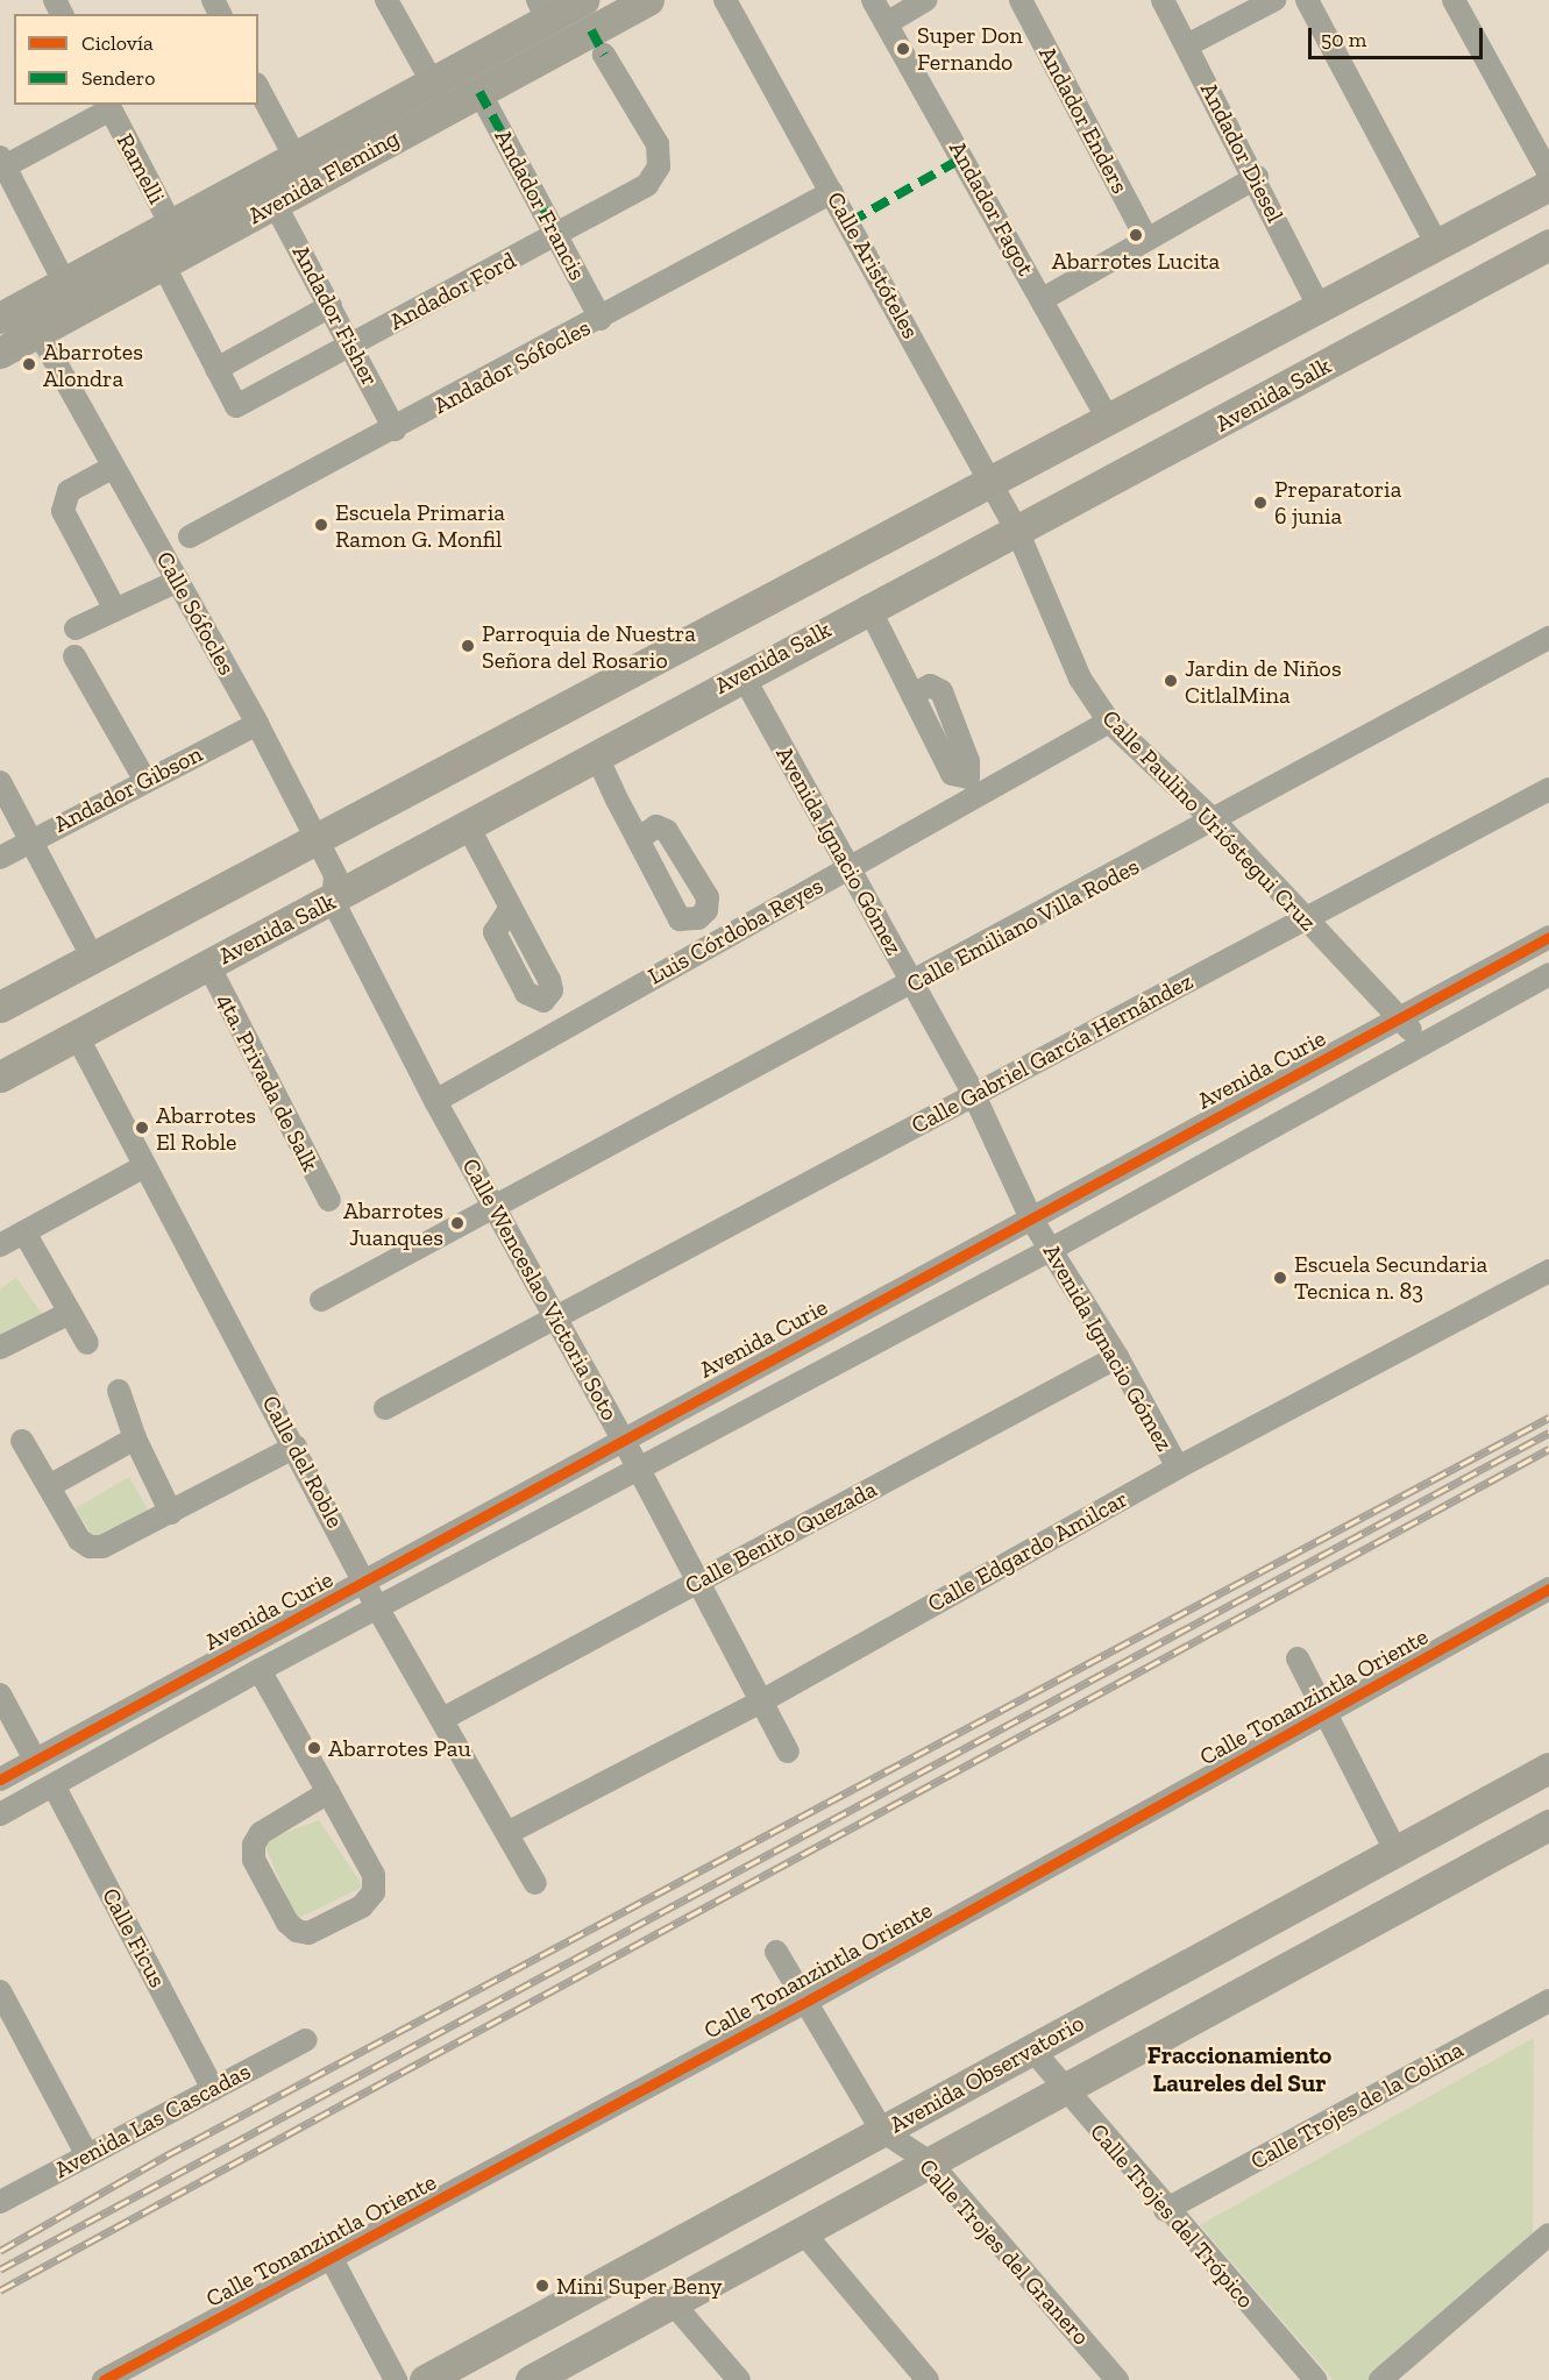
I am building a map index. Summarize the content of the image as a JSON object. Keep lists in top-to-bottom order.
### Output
{
  "streets": {
    "street": [
      "Andador Enders",
      "Andador Diesel",
      "Ramelli",
      "Avenida Fleming",
      "Andador Francis",
      "Andador Fagot",
      "Calle Aristóteles",
      "Andador Ford",
      "Andador Fisher",
      "Andador Sófocles",
      "Avenida Salk",
      "Calle Sófocles",
      "Andador Gibson",
      "Calle Paulino Urióstegui Cruz",
      "Avenida Ignacio Gómez",
      "Calle Emiliano Villa Rodes",
      "Luis Córdoba Reyes",
      "Calle Gabriel García Hernández",
      "Avenida Curie",
      "4ta. Privada de Salk",
      "Calle Wenceslao Victoria Soto",
      "Calle del Roble",
      "Calle Benito Quezada",
      "Calle Edgardo Amilcar",
      "Calle Tonanzintla Oriente",
      "Calle Ficus",
      "Avenida Observatorio",
      "Calle Trojes de la Colina",
      "Avenida Las Cascadas",
      "Calle Trojes del Trópico",
      "Calle Trojes del Granero"
    ]
  },
  "crossings": [
    ["Ramelli", "Avenida Fleming"],
    ["Avenida Fleming", "Andador Francis"],
    ["Avenida Fleming", "Andador Fisher"],
    ["Avenida Fleming", "Calle Sófocles"],
    ["Andador Francis", "Andador Ford"],
    ["Andador Francis", "Andador Sófocles"],
    ["Calle Aristóteles", "Andador Sófocles"],
    ["Calle Aristóteles", "Avenida Salk"],
    ["Calle Aristóteles", "Calle Paulino Urióstegui Cruz"],
    ["Andador Ford", "Andador Fisher"],
    ["Andador Fisher", "Andador Sófocles"],
    ["Avenida Salk", "Calle Sófocles"],
    ["Avenida Salk", "Calle Paulino Urióstegui Cruz"],
    ["Avenida Salk", "Avenida Ignacio Gómez"],
    ["Avenida Salk", "4ta. Privada de Salk"],
    ["Avenida Salk", "Calle Wenceslao Victoria Soto"],
    ["Avenida Salk", "Calle del Roble"],
    ["Calle Sófocles", "Andador Gibson"],
    ["Calle Sófocles", "Calle Wenceslao Victoria Soto"],
    ["Calle Paulino Urióstegui Cruz", "Calle Emiliano Villa Rodes"],
    ["Calle Paulino Urióstegui Cruz", "Luis Córdoba Reyes"],
    ["Calle Paulino Urióstegui Cruz", "Calle Gabriel García Hernández"],
    ["Calle Paulino Urióstegui Cruz", "Avenida Curie"],
    ["Avenida Ignacio Gómez", "Calle Emiliano Villa Rodes"],
    ["Avenida Ignacio Gómez", "Luis Córdoba Reyes"],
    ["Avenida Ignacio Gómez", "Calle Gabriel García Hernández"],
    ["Avenida Ignacio Gómez", "Avenida Curie"],
    ["Avenida Ignacio Gómez", "Calle Benito Quezada"],
    ["Avenida Ignacio Gómez", "Calle Edgardo Amilcar"],
    ["Calle Emiliano Villa Rodes", "Calle Wenceslao Victoria Soto"],
    ["Luis Córdoba Reyes", "Calle Wenceslao Victoria Soto"],
    ["Calle Gabriel García Hernández", "Calle Wenceslao Victoria Soto"],
    ["Avenida Curie", "Calle Wenceslao Victoria Soto"],
    ["Avenida Curie", "Calle del Roble"],
    ["Calle Wenceslao Victoria Soto", "Calle Benito Quezada"],
    ["Calle Wenceslao Victoria Soto", "Calle Edgardo Amilcar"],
    ["Calle del Roble", "Calle Benito Quezada"],
    ["Calle del Roble", "Calle Edgardo Amilcar"],
    ["Calle Tonanzintla Oriente", "Calle Trojes del Granero"],
    ["Calle Ficus", "Avenida Las Cascadas"],
    ["Avenida Observatorio", "Calle Trojes del Trópico"],
    ["Avenida Observatorio", "Calle Trojes del Granero"],
    ["Calle Trojes de la Colina", "Calle Trojes del Trópico"]
  ],
  "districts": ["Fraccionamiento Laureles del Sur"],
  "places": [
    "Super Don Fernando",
    "Abarrotes Lucita",
    "Abarrotes Alondra",
    "Preparatoria 6 junia",
    "Escuela Primaria Ramon G. Monfil",
    "Parroquia de Nuestra Señora del Rosario",
    "Jardin de Niños CitlalMina",
    "Abarrotes El Roble",
    "Abarrotes Juanques",
    "Escuela Secundaria Tecnica n. 83",
    "Abarrotes Pau",
    "Mini Super Beny"
  ],
  "legend": ["Ciclovía", "Sendero"],
  "scale_bar": "50 m"
}
